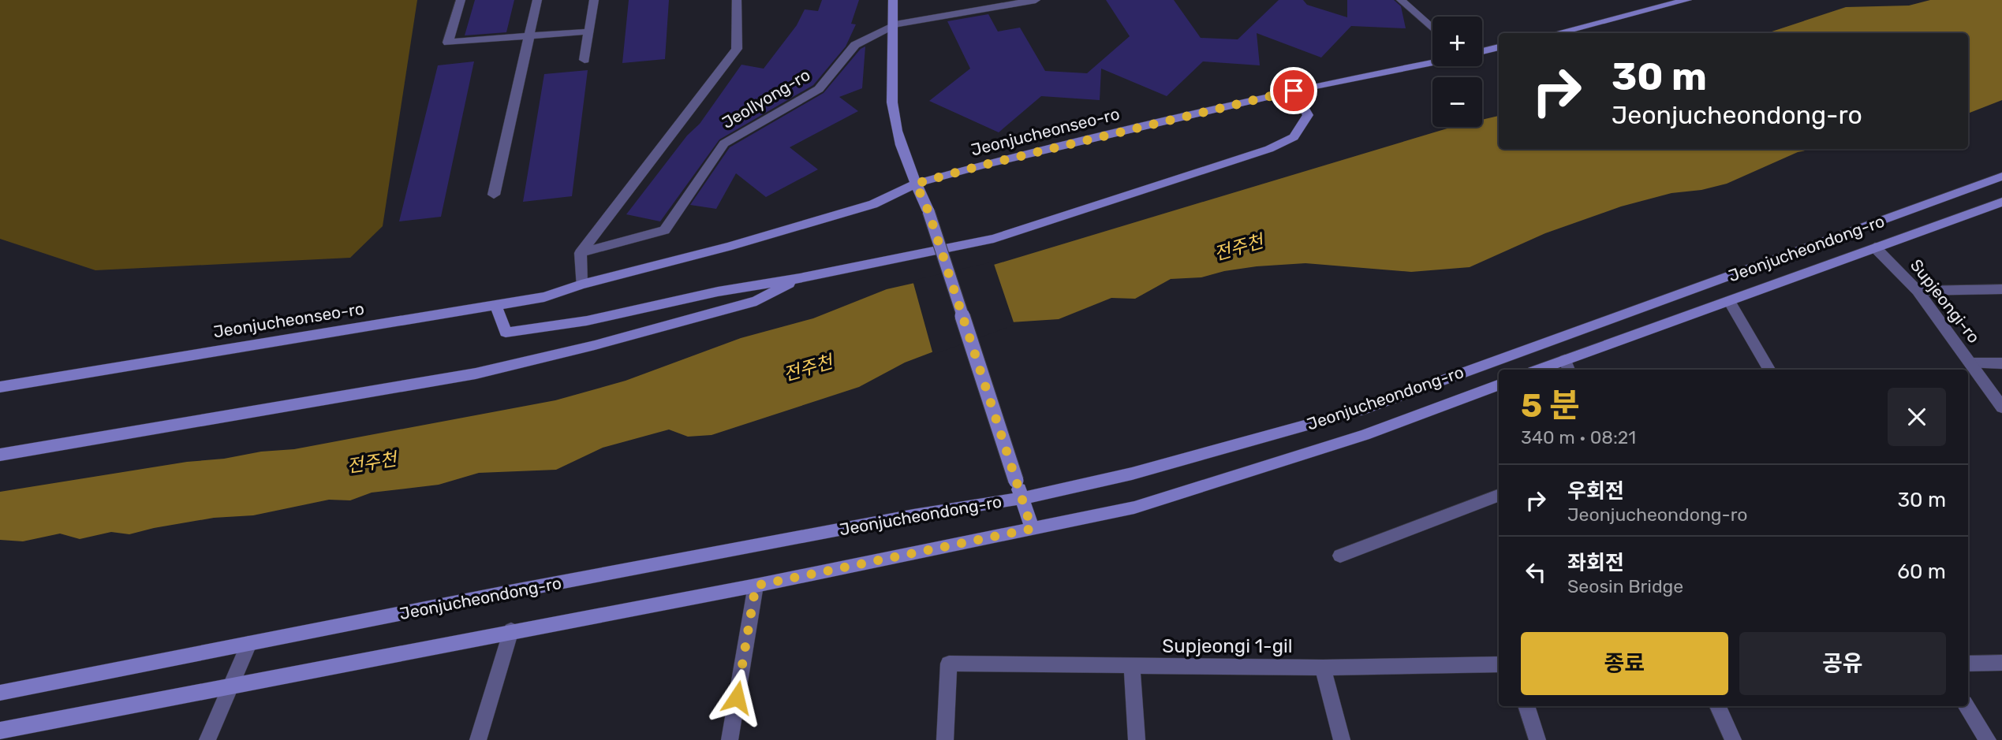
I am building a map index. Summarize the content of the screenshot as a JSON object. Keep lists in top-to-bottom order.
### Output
{
  "streets": {
    "street": [
      "Jeollyong-ro",
      "Jeonjucheonseo-ro",
      "Jeonjucheondong-ro",
      "Supjeongi-ro",
      "Supjeongi 1-gil"
    ]
  },
  "crossings": [
    ["Jeonjucheondong-ro", "Supjeongi-ro"]
  ],
  "water": ["전주천"],
  "page": {
    "map_buttons": ["+", "−"],
    "turn": ["30 m", "Jeonjucheondong-ro"],
    "heading": ["5 분", "340 m · 08:21"],
    "list": [
      {
        "name": "우회전",
        "note": "Jeonjucheondong-ro",
        "value": "30 m"
      },
      {
        "name": "좌회전",
        "note": "Seosin Bridge",
        "value": "60 m"
      }
    ],
    "buttons": ["종료", "공유"]
  }
}
